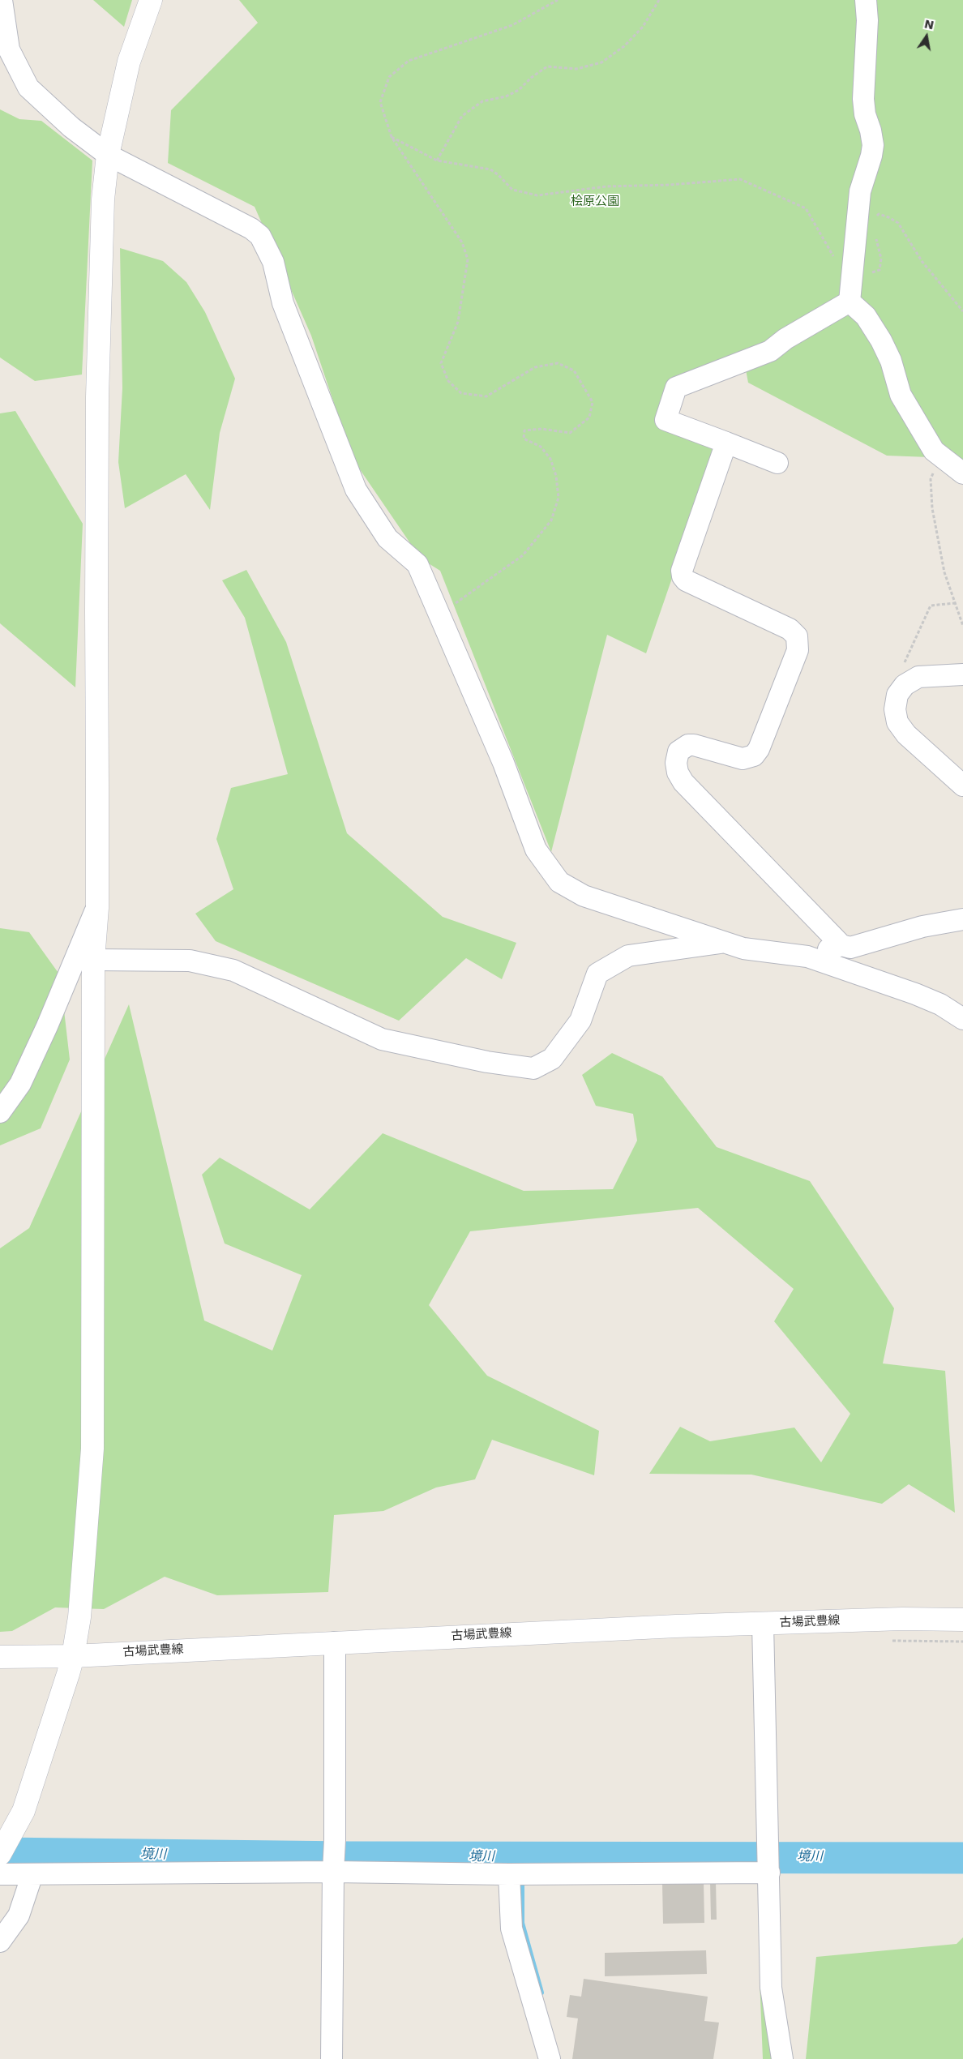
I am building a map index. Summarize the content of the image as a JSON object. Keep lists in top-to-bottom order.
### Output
{
  "streets": {
    "street": ["古場武豊線"]
  },
  "water": ["境川"],
  "parks": ["桧原公園"],
  "north": "top"
}
